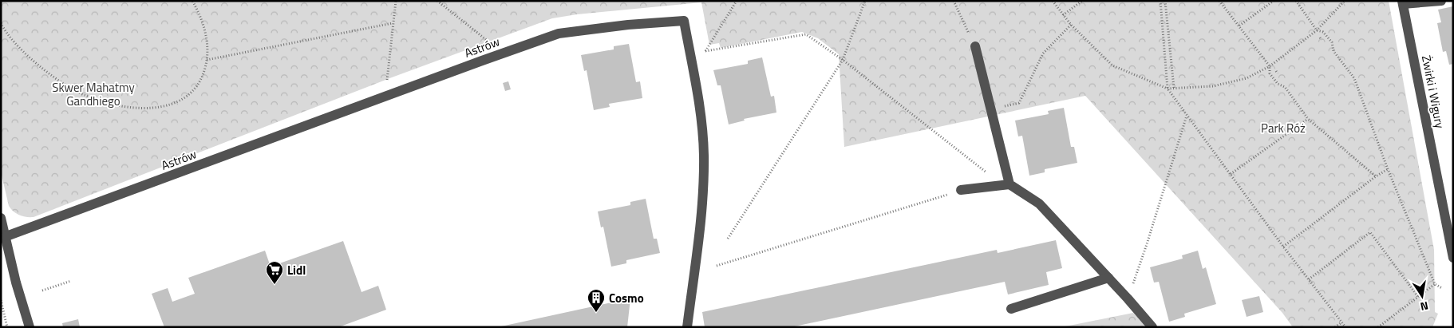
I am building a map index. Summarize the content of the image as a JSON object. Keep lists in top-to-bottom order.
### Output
{
  "streets": {
    "street": ["Astrów", "Żwirki i Wigury"]
  },
  "parks": ["Skwer Mahatmy Gandhiego", "Park Róż"],
  "places": {
    "supermarket": ["Lidl"],
    "building": ["Cosmo"]
  },
  "north": "bottom"
}
